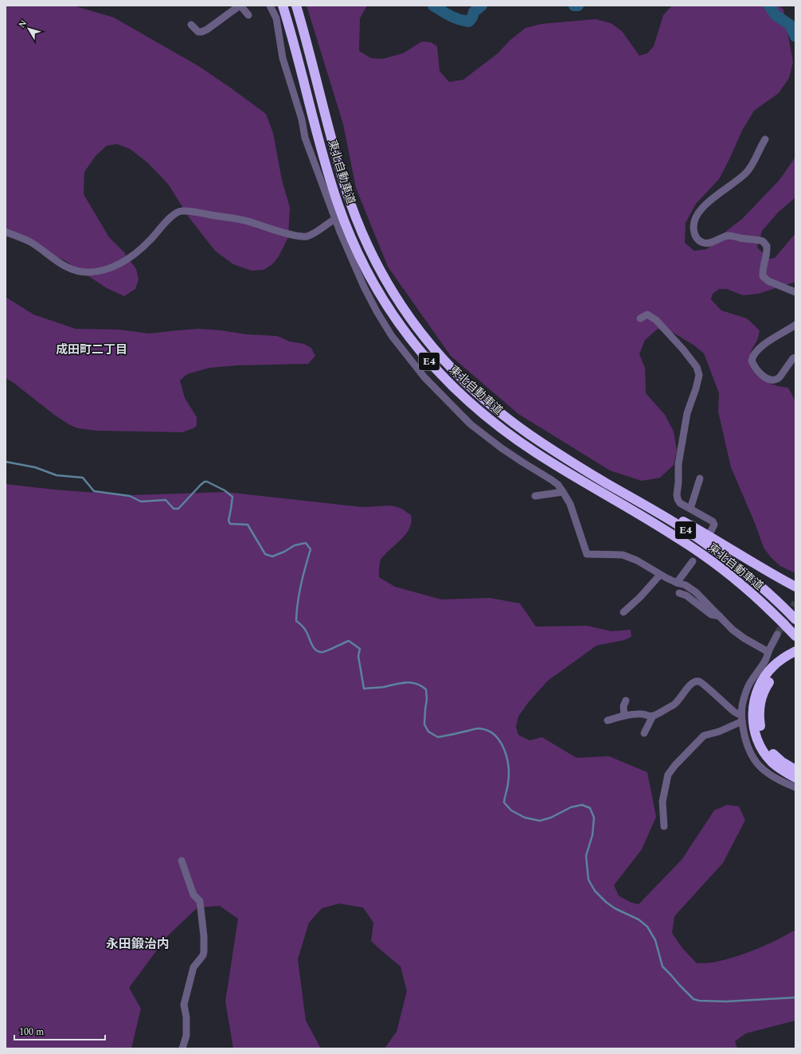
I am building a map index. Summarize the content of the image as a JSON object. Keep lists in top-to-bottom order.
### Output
{
  "streets": {
    "highway": ["東北自動車道", "E4"]
  },
  "districts": ["成田町二丁目", "永田鍛治内"],
  "scale_bar": "100 m",
  "north": "top left"
}
